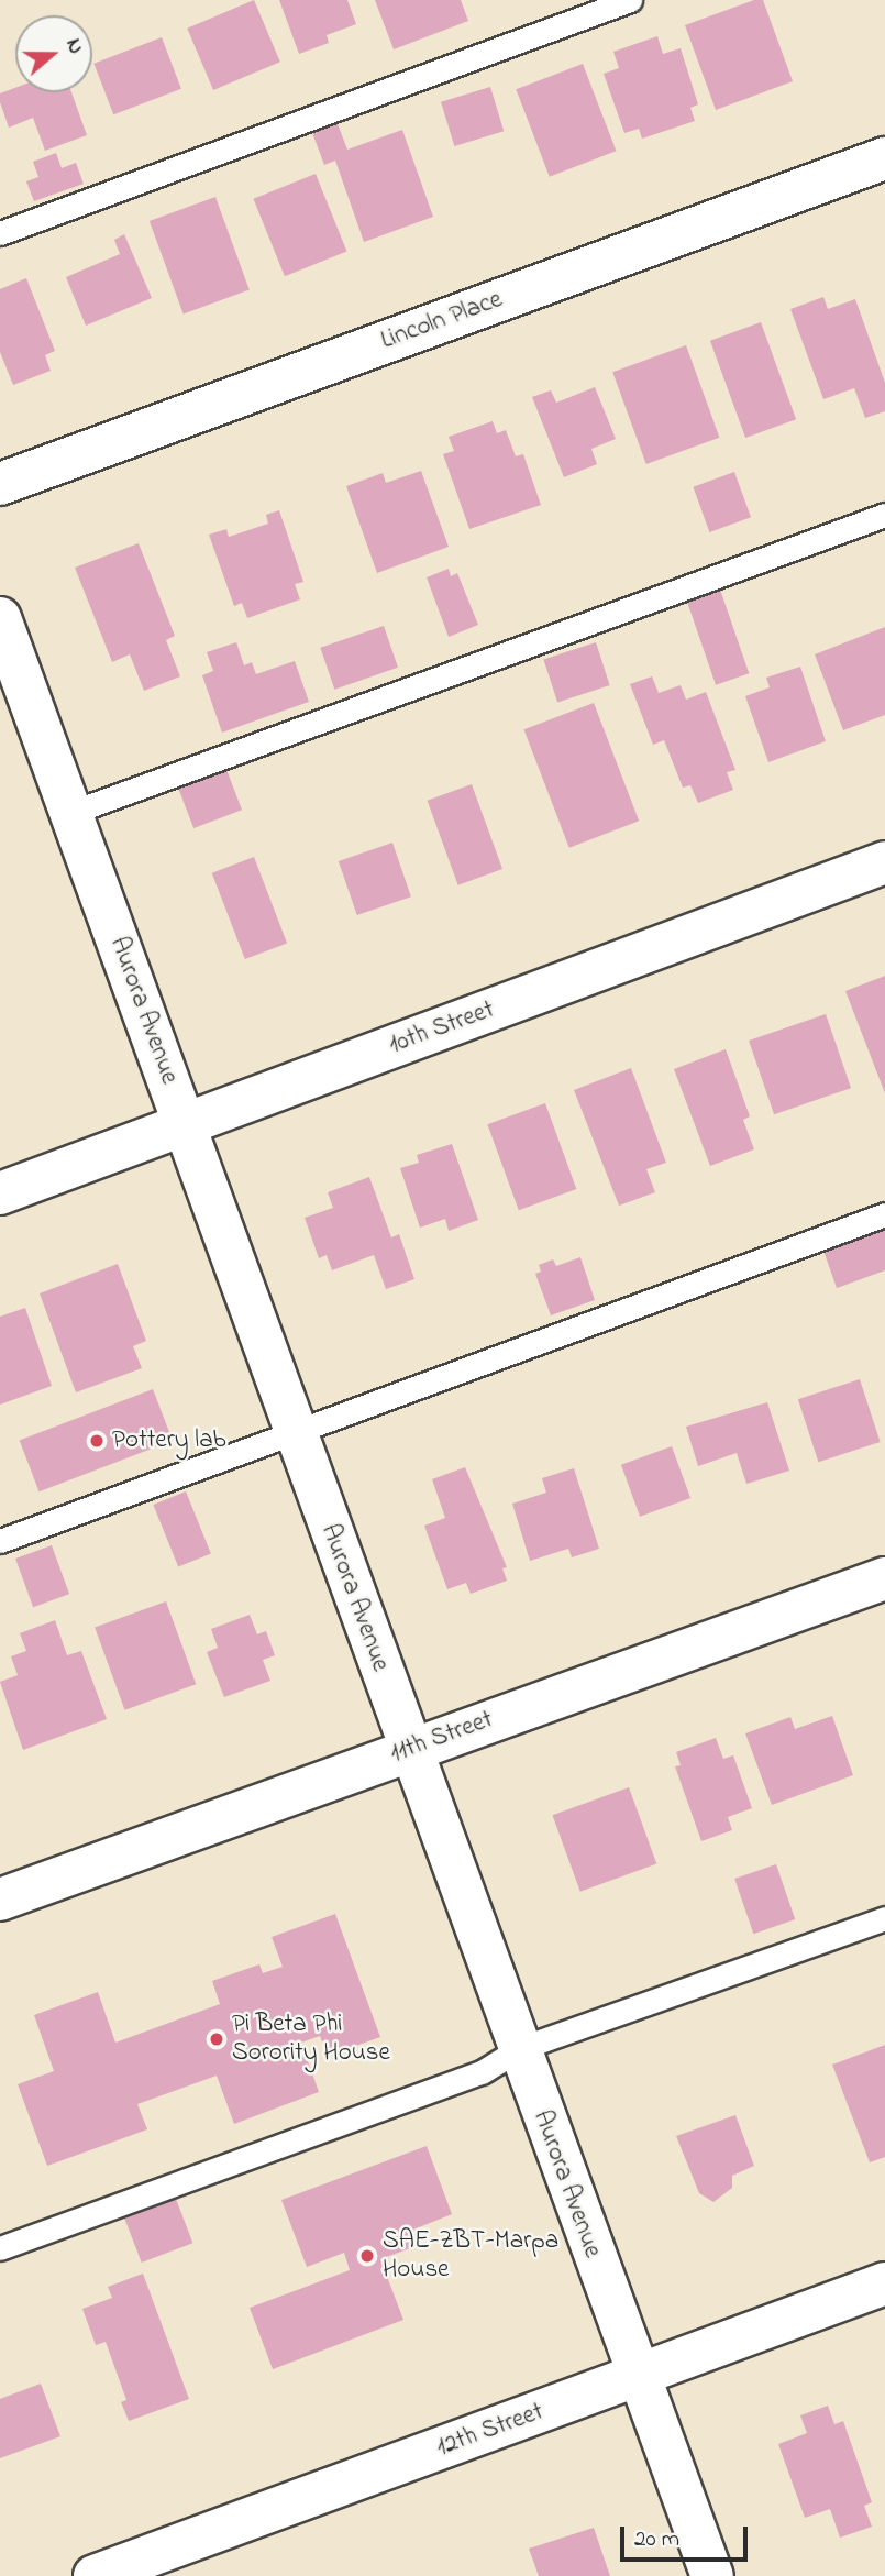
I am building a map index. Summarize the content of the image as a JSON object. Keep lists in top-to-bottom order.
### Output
{
  "streets": {
    "street": [
      "Lincoln Place",
      "Aurora Avenue",
      "10th Street",
      "11th Street",
      "12th Street"
    ]
  },
  "crossings": [
    ["Aurora Avenue", "10th Street"],
    ["Aurora Avenue", "11th Street"],
    ["Aurora Avenue", "12th Street"]
  ],
  "places": ["Pottery lab", "Pi Beta Phi Sorority House", "SAE-ZBT-Marpa House"],
  "scale_bar": "20 m",
  "north": "right"
}
